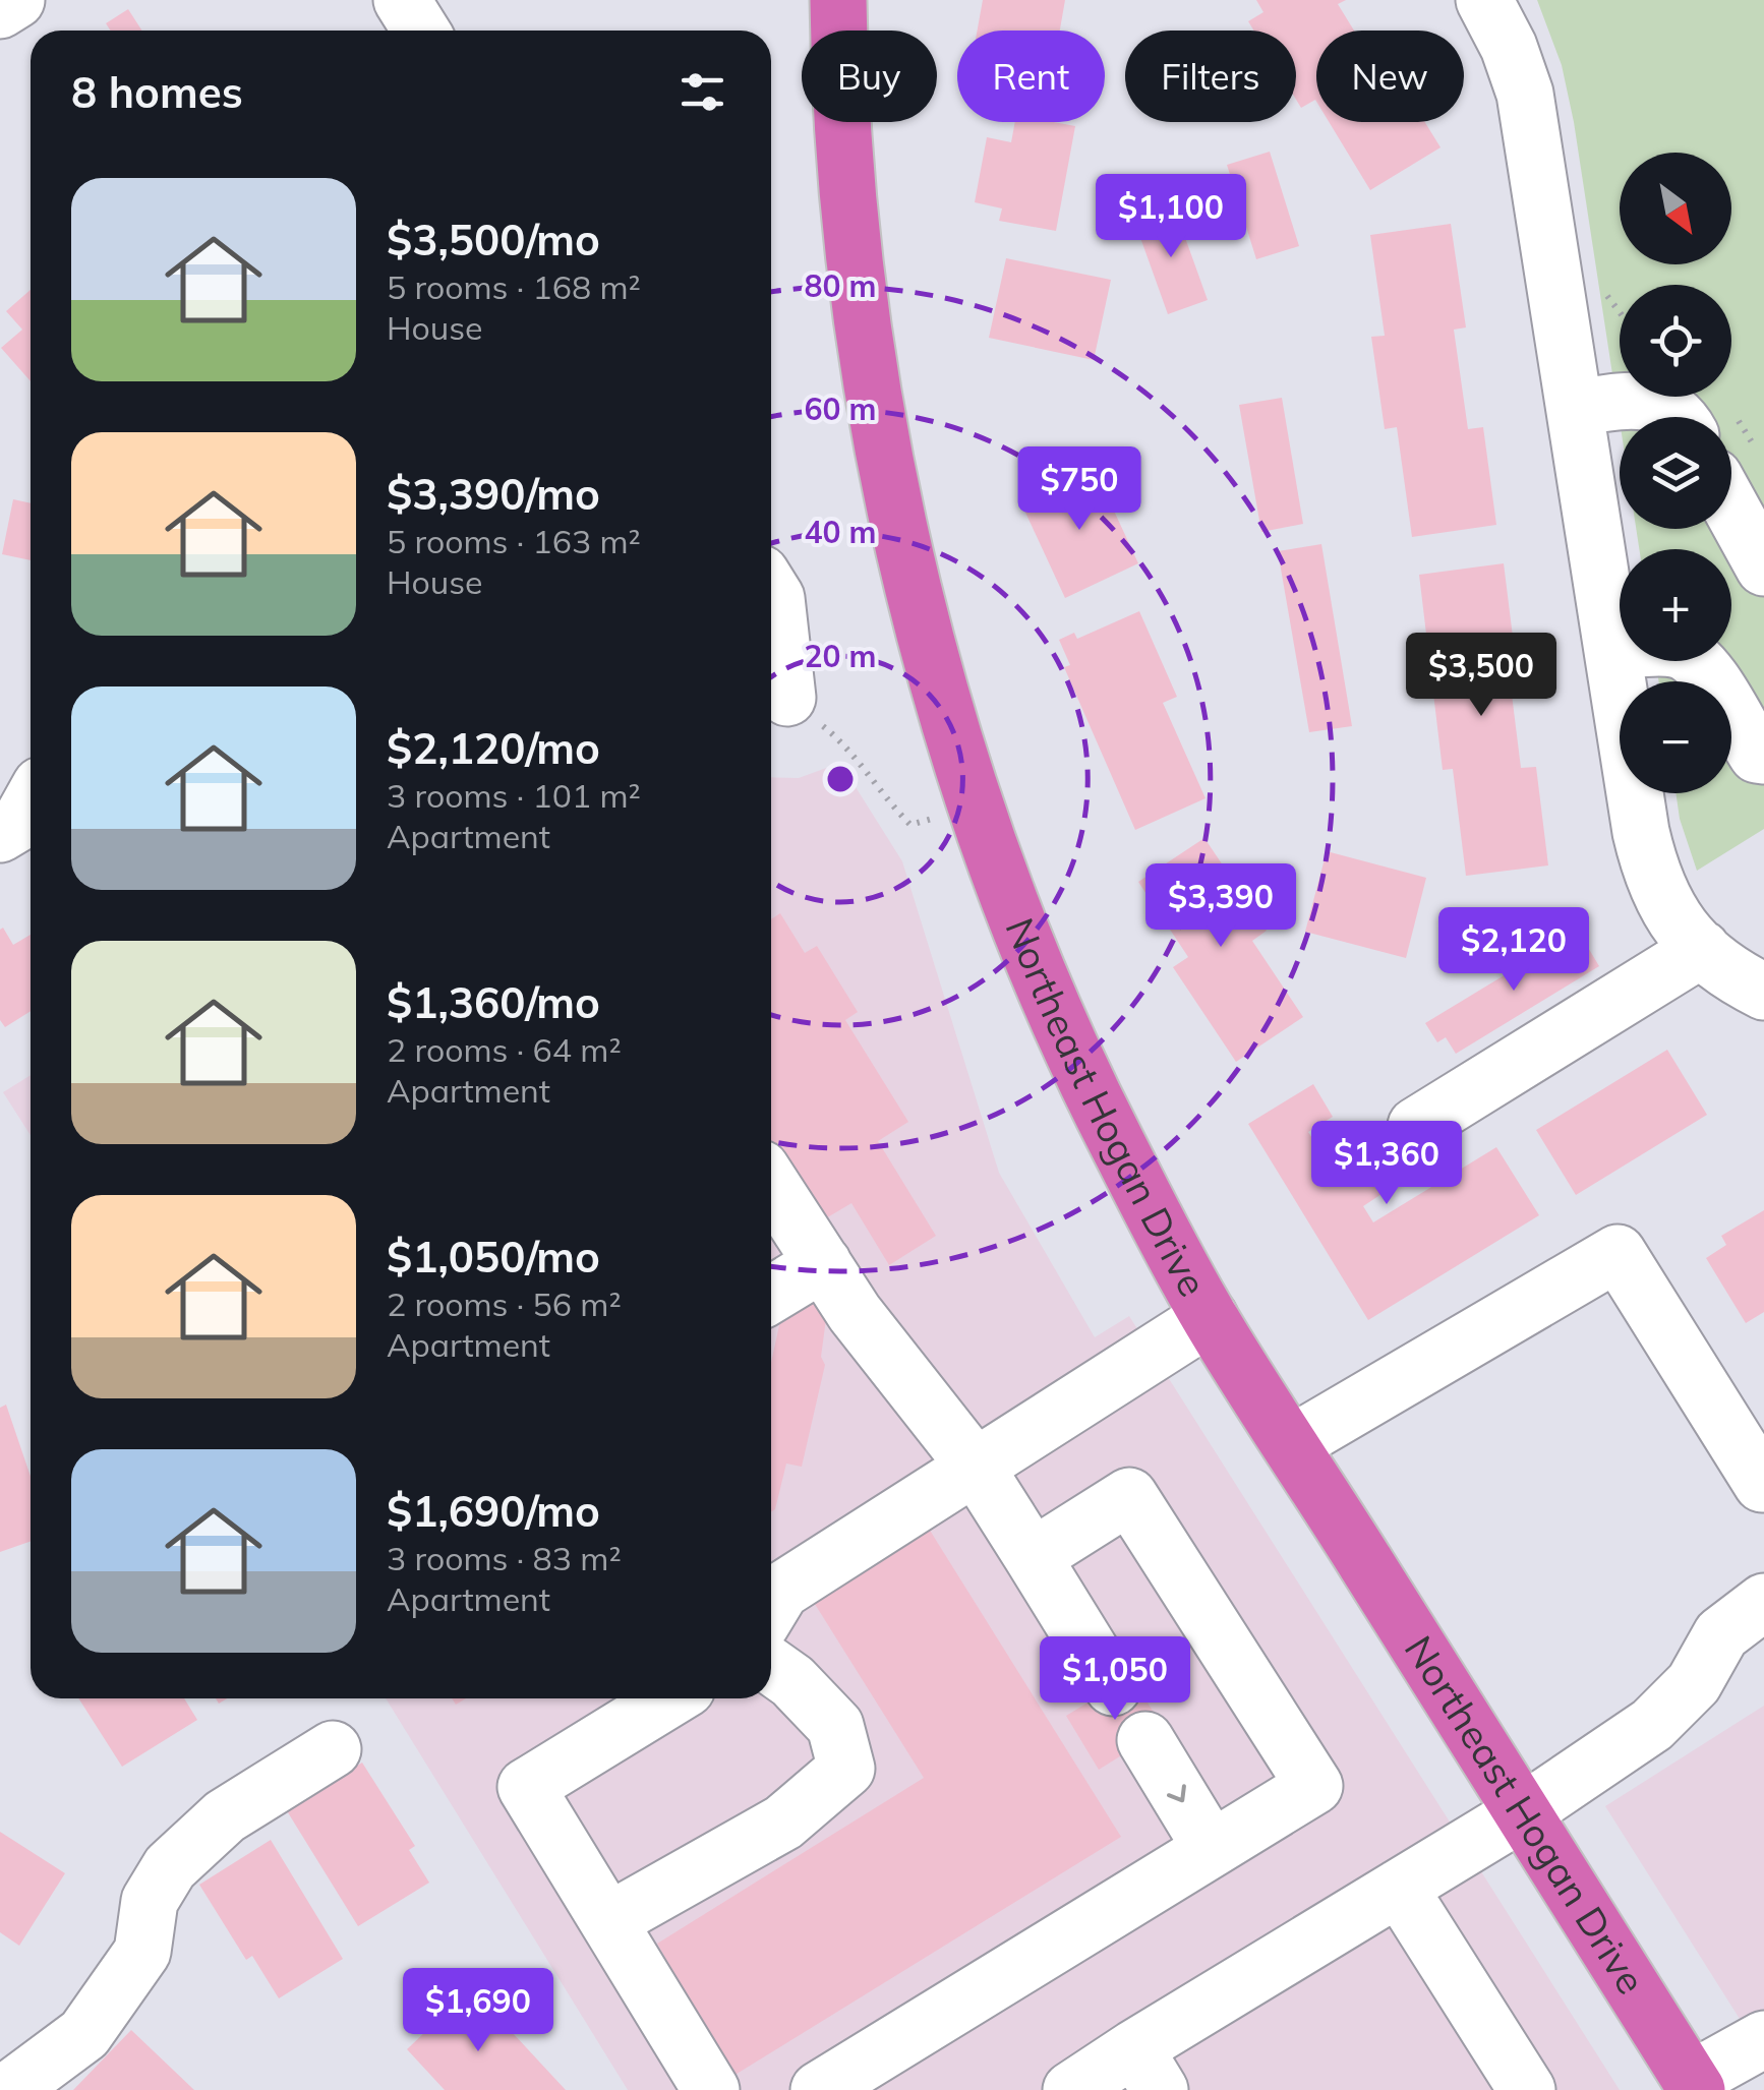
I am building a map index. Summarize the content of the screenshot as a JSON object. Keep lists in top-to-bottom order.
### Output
{
  "streets": {
    "highway": ["Northeast Hogan Drive"]
  },
  "north": "bottom right",
  "page": {
    "chip": [
      "Buy",
      "Rent",
      "Filters",
      "New"
    ],
    "heading": "8 homes",
    "map_buttons": ["+", "−"],
    "list": [
      {
        "name": "$3,500/mo",
        "note": "5 rooms · 168 m² · House"
      },
      {
        "name": "$3,390/mo",
        "note": "5 rooms · 163 m² · House"
      },
      {
        "name": "$2,120/mo",
        "note": "3 rooms · 101 m² · Apartment"
      },
      {
        "name": "$1,360/mo",
        "note": "2 rooms · 64 m² · Apartment"
      },
      {
        "name": "$1,050/mo",
        "note": "2 rooms · 56 m² · Apartment"
      },
      {
        "name": "$1,690/mo",
        "note": "3 rooms · 83 m² · Apartment"
      }
    ],
    "price": [
      "$1,100",
      "$750",
      "$3,500",
      "$3,390",
      "$2,120",
      "$1,360",
      "$1,050",
      "$1,690"
    ]
  },
  "rings": [
    "80 m",
    "60 m",
    "40 m",
    "20 m"
  ]
}
